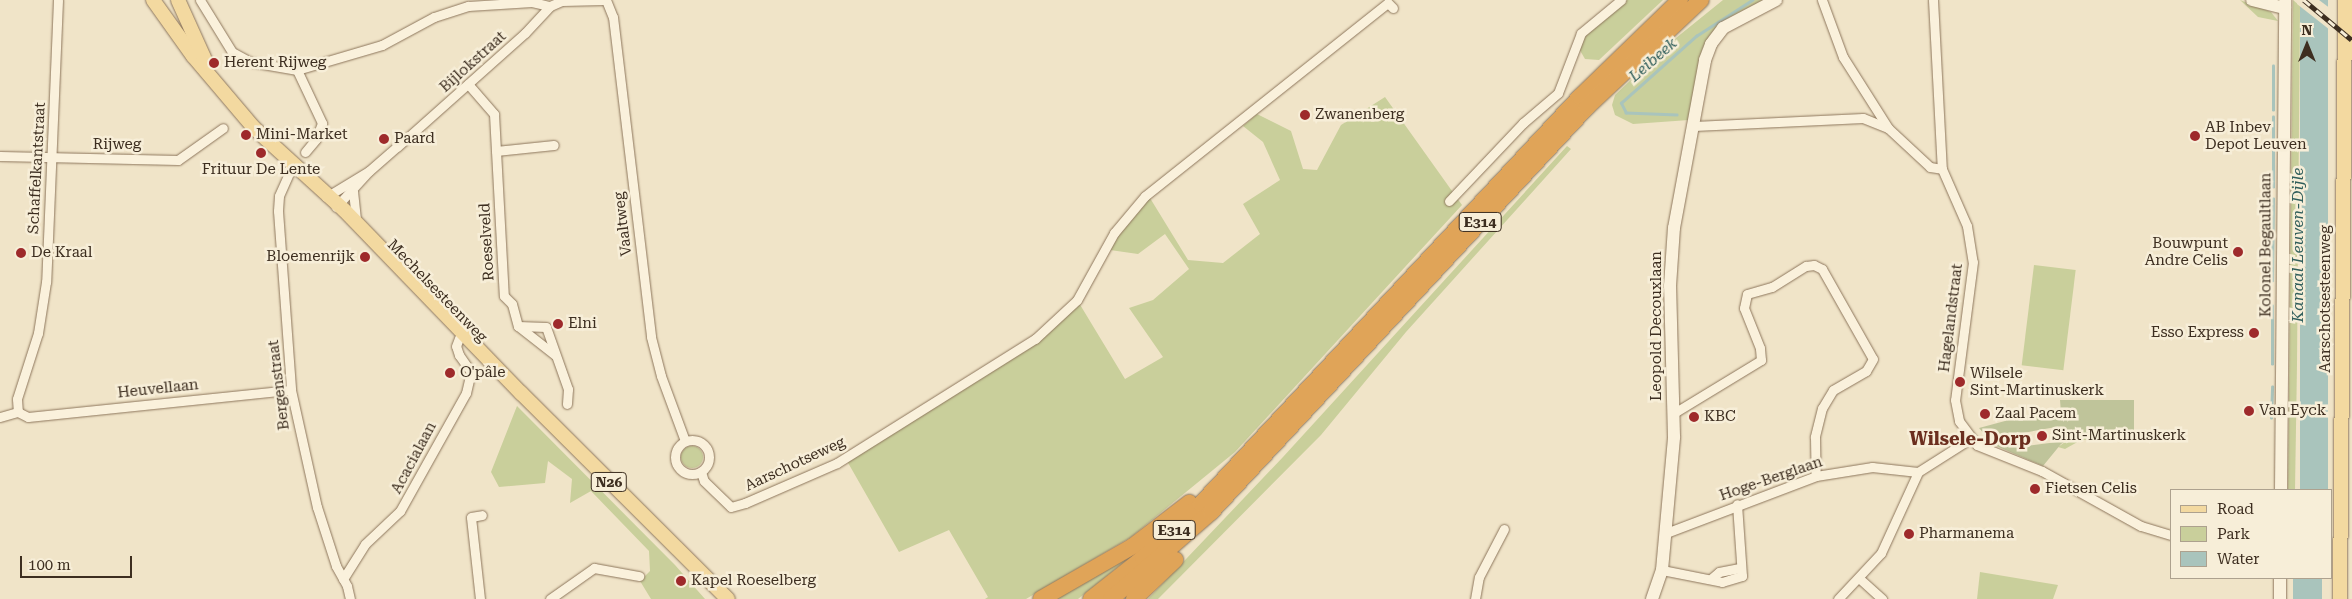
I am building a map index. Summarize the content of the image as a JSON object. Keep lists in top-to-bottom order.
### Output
{
  "streets": {
    "highway": ["E314"],
    "main road": ["Mechelsesteenweg", "Aarschotsesteenweg", "N26"],
    "street": [
      "Bijlokstraat",
      "Rijweg",
      "Schaffelkantstraat",
      "Vaaltweg",
      "Roeselveld",
      "Kolonel Begaultlaan",
      "Hagelandstraat",
      "Leopold Decouxlaan",
      "Bergenstraat",
      "Heuvellaan",
      "Acacialaan",
      "Aarschotseweg",
      "Hoge-Berglaan"
    ]
  },
  "crossings": [
    ["Bijlokstraat", "Roeselveld"],
    ["Bijlokstraat", "Mechelsesteenweg"],
    ["Rijweg", "Schaffelkantstraat"],
    ["Schaffelkantstraat", "Heuvellaan"],
    ["Vaaltweg", "Aarschotseweg"],
    ["Mechelsesteenweg", "Bergenstraat"],
    ["Mechelsesteenweg", "Acacialaan"],
    ["Leopold Decouxlaan", "Hoge-Berglaan"],
    ["Bergenstraat", "Heuvellaan"],
    ["Bergenstraat", "Acacialaan"]
  ],
  "districts": ["Wilsele-Dorp"],
  "water": ["Leibeek", "Kanaal Leuven-Dijle"],
  "places": [
    "Herent Rijweg",
    "Zwanenberg",
    "Mini-Market",
    "AB Inbev Depot Leuven",
    "Paard",
    "Frituur De Lente",
    "Bouwpunt Andre Celis",
    "De Kraal",
    "Bloemenrijk",
    "Elni",
    "Esso Express",
    "O'pâle",
    "Wilsele Sint-Martinuskerk",
    "Van Eyck",
    "Zaal Pacem",
    "KBC",
    "Sint-Martinuskerk",
    "Fietsen Celis",
    "Pharmanema",
    "Kapel Roeselberg"
  ],
  "legend": ["Road", "Park", "Water"],
  "scale_bar": "100 m",
  "north": "top"
}
